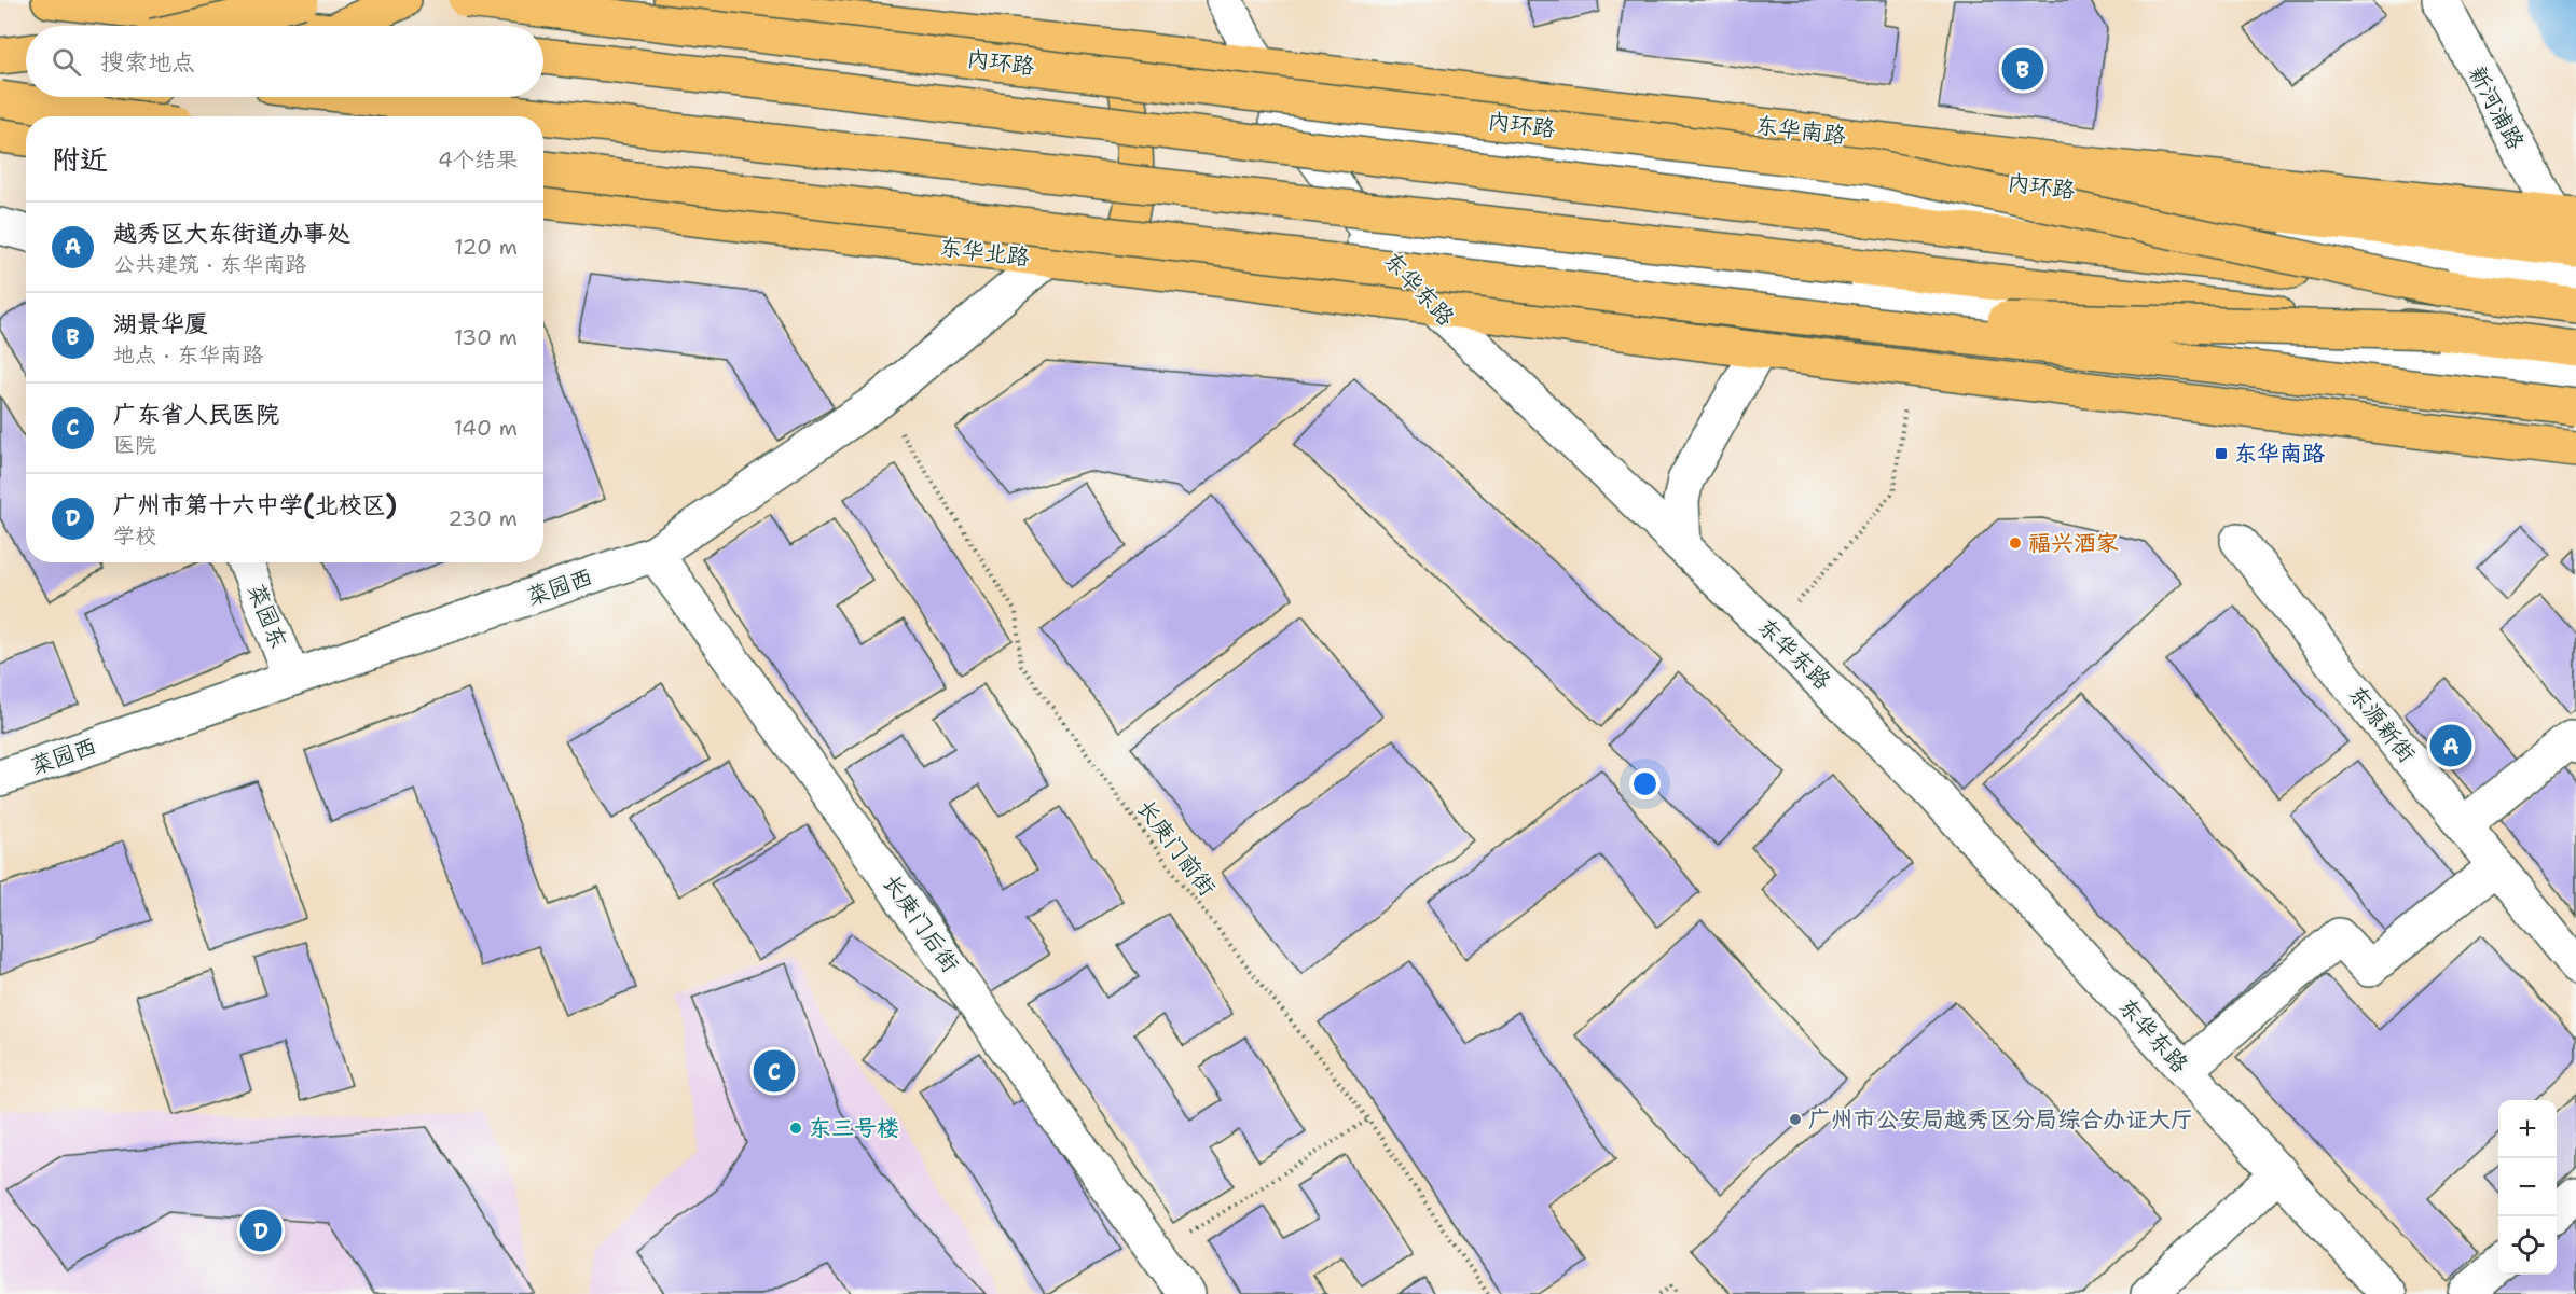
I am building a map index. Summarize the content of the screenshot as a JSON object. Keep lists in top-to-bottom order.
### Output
{
  "streets": {
    "main road": ["内环路", "东华南路", "东华北路"],
    "street": [
      "新河浦路",
      "东华东路",
      "菜园西",
      "菜园东",
      "东源新街",
      "长庚门后街"
    ],
    "path": ["长庚门前街"]
  },
  "crossings": [
    ["内环路", "新河浦路"],
    ["新河浦路", "东华南路"],
    ["东华南路", "东华东路"],
    ["东华北路", "东华东路"],
    ["东华北路", "菜园西"],
    ["菜园西", "菜园东"],
    ["菜园西", "长庚门前街"],
    ["菜园西", "长庚门后街"]
  ],
  "places": {
    "transit": ["东华南路"],
    "other": ["福兴酒家", "广州市公安局越秀区分局综合办证大厅", "东三号楼"]
  },
  "page": {
    "search": "搜索地点",
    "pins": [
      "B",
      "A",
      "C",
      "D"
    ],
    "heading": ["附近", "4个结果"],
    "list": [
      {
        "mark": "A",
        "name": "越秀区大东街道办事处",
        "note": "公共建筑 · 东华南路",
        "value": "120 m"
      },
      {
        "mark": "B",
        "name": "湖景华厦",
        "note": "地点 · 东华南路",
        "value": "130 m"
      },
      {
        "mark": "C",
        "name": "广东省人民医院",
        "note": "医院",
        "value": "140 m"
      },
      {
        "mark": "D",
        "name": "广州市第十六中学(北校区)",
        "note": "学校",
        "value": "230 m"
      }
    ],
    "map_buttons": ["+", "−"]
  }
}
